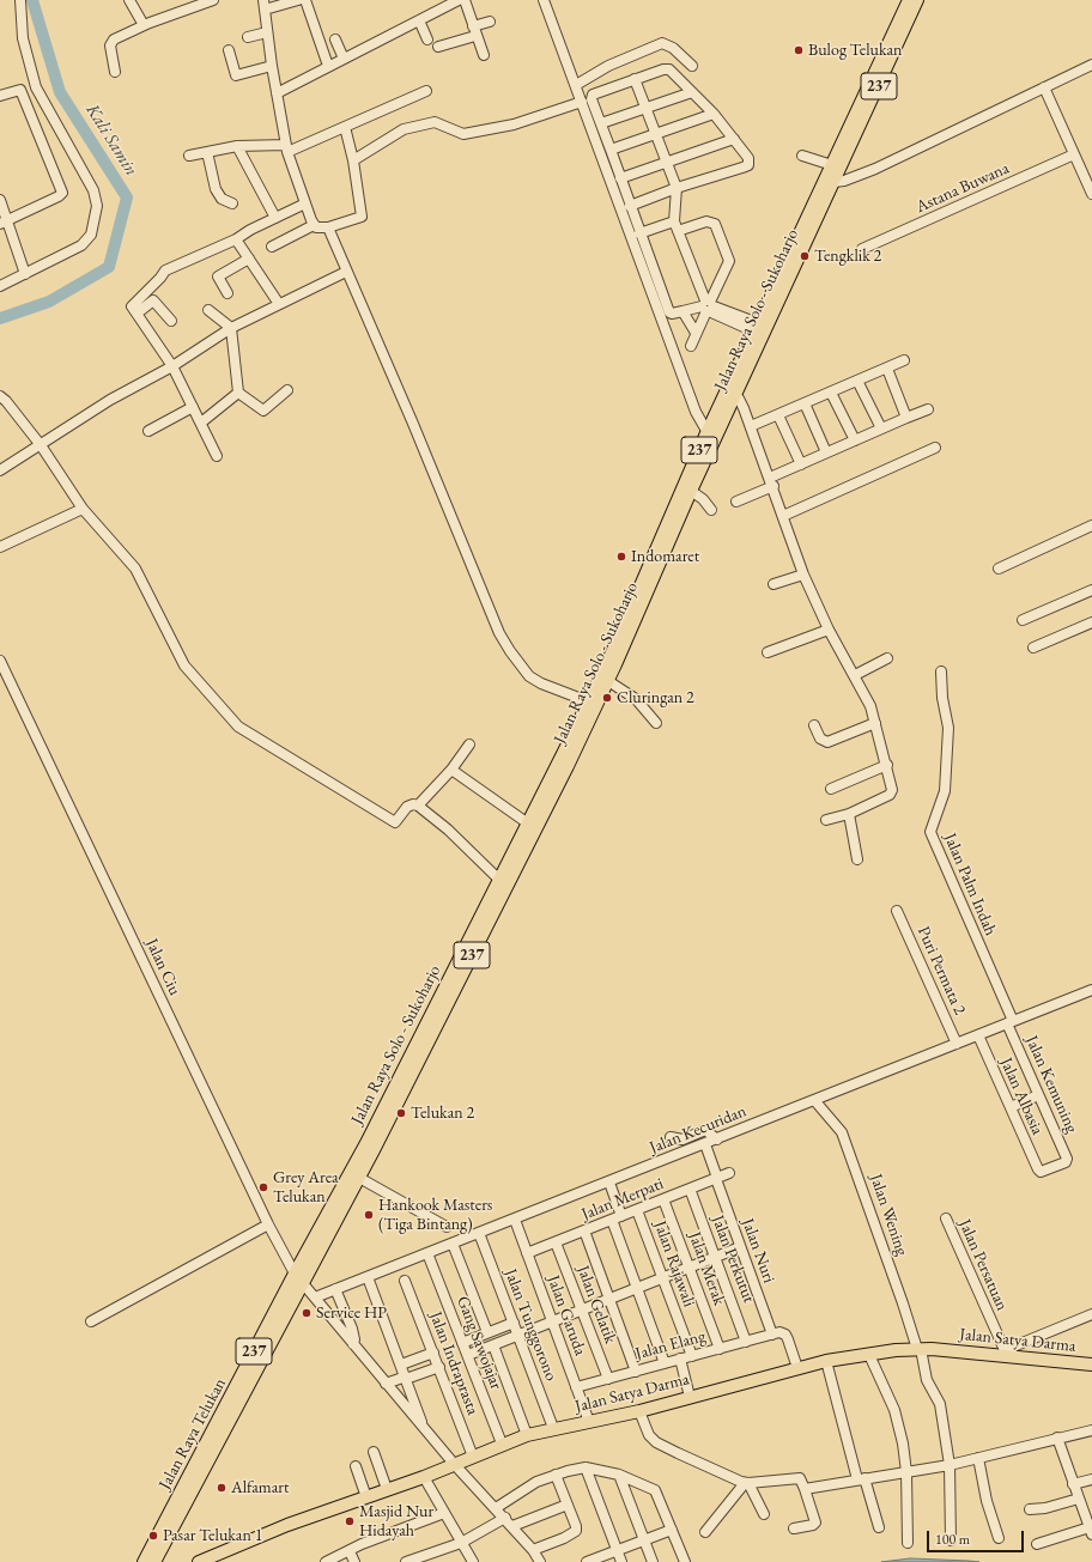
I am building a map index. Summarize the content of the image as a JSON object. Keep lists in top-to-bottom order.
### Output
{
  "streets": {
    "main road": [
      "237",
      "Jalan Raya Solo - Sukoharjo",
      "Jalan Satya Darma",
      "Jalan Raya Telukan"
    ],
    "street": [
      "Astana Buwana",
      "Jalan Palm Indah",
      "Jalan Ciu",
      "Puri Permata 2",
      "Jalan Kemuning",
      "Jalan Albasia",
      "Jalan Kecuridan",
      "Jalan Merpati",
      "Jalan Wening",
      "Jalan Nuri",
      "Jalan Perkutut",
      "Jalan Rajawali",
      "Jalan Persatuan",
      "Jalan Merak",
      "Jalan Gelatik",
      "Jalan Garuda",
      "Jalan Tunggorono",
      "Gang Sawojajar",
      "Jalan Elang",
      "Jalan Indraprasta"
    ]
  },
  "crossings": [
    ["Jalan Raya Solo - Sukoharjo", "Jalan Raya Telukan"],
    ["Jalan Palm Indah", "Jalan Kemuning"],
    ["Jalan Palm Indah", "Jalan Kecuridan"],
    ["Jalan Ciu", "Jalan Kecuridan"],
    ["Jalan Ciu", "Jalan Satya Darma"],
    ["Jalan Ciu", "Jalan Raya Telukan"],
    ["Puri Permata 2", "Jalan Kecuridan"],
    ["Jalan Kemuning", "Jalan Albasia"],
    ["Jalan Kemuning", "Jalan Kecuridan"],
    ["Jalan Albasia", "Jalan Kecuridan"],
    ["Jalan Kecuridan", "Jalan Wening"],
    ["Jalan Kecuridan", "Jalan Nuri"],
    ["Jalan Kecuridan", "Jalan Garuda"],
    ["Jalan Kecuridan", "Jalan Tunggorono"],
    ["Jalan Kecuridan", "Gang Sawojajar"],
    ["Jalan Merpati", "Jalan Nuri"],
    ["Jalan Merpati", "Jalan Perkutut"],
    ["Jalan Merpati", "Jalan Rajawali"],
    ["Jalan Merpati", "Jalan Merak"],
    ["Jalan Merpati", "Jalan Gelatik"],
    ["Jalan Merpati", "Jalan Garuda"],
    ["Jalan Wening", "Jalan Satya Darma"],
    ["Jalan Nuri", "Jalan Elang"],
    ["Jalan Perkutut", "Jalan Elang"],
    ["Jalan Rajawali", "Jalan Elang"],
    ["Jalan Persatuan", "Jalan Satya Darma"],
    ["Jalan Merak", "Jalan Elang"],
    ["Jalan Gelatik", "Jalan Elang"],
    ["Jalan Garuda", "Jalan Satya Darma"],
    ["Jalan Garuda", "Jalan Elang"],
    ["Jalan Tunggorono", "Jalan Satya Darma"],
    ["Jalan Satya Darma", "Gang Sawojajar"],
    ["Jalan Satya Darma", "Jalan Indraprasta"]
  ],
  "water": ["Kali Samin"],
  "places": [
    "Bulog Telukan",
    "Tengklik 2",
    "Indomaret",
    "Cluringan 2",
    "Telukan 2",
    "Grey Area Telukan",
    "Hankook Masters (Tiga Bintang)",
    "Service HP",
    "Alfamart",
    "Masjid Nur Hidayah",
    "Pasar Telukan 1"
  ],
  "scale_bar": "100 m"
}
